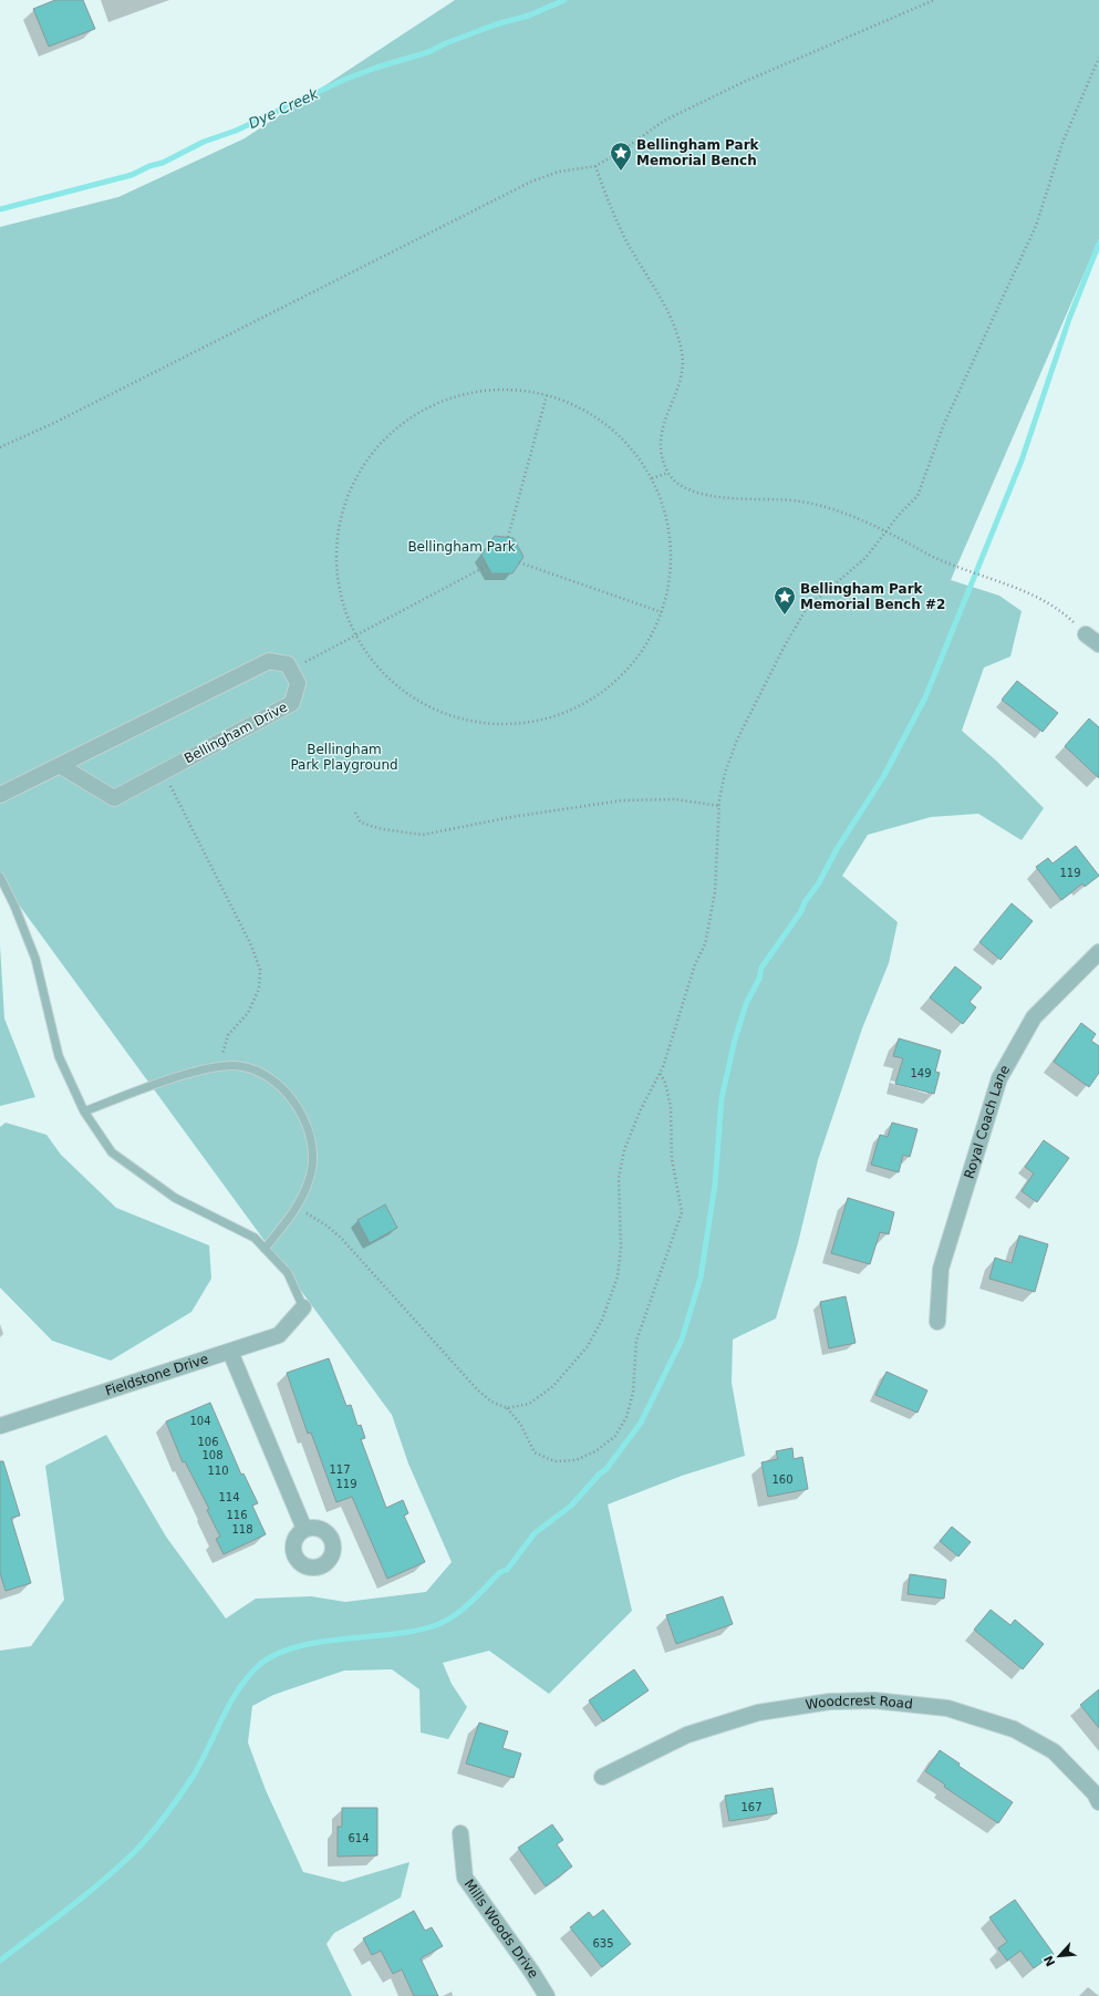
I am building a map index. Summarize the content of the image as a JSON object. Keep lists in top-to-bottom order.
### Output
{
  "streets": {
    "street": [
      "Bellingham Drive",
      "Royal Coach Lane",
      "Fieldstone Drive",
      "Woodcrest Road",
      "Mills Woods Drive"
    ]
  },
  "water": ["Dye Creek"],
  "parks": ["Bellingham Park", "Bellingham Park Playground"],
  "places": {
    "place": ["Bellingham Park Memorial Bench", "Bellingham Park Memorial Bench #2"]
  },
  "house_numbers": [
    "119",
    "149",
    "104",
    "106",
    "108",
    "117",
    "110",
    "160",
    "119",
    "114",
    "116",
    "118",
    "167",
    "614",
    "635"
  ],
  "north": "bottom left"
}
